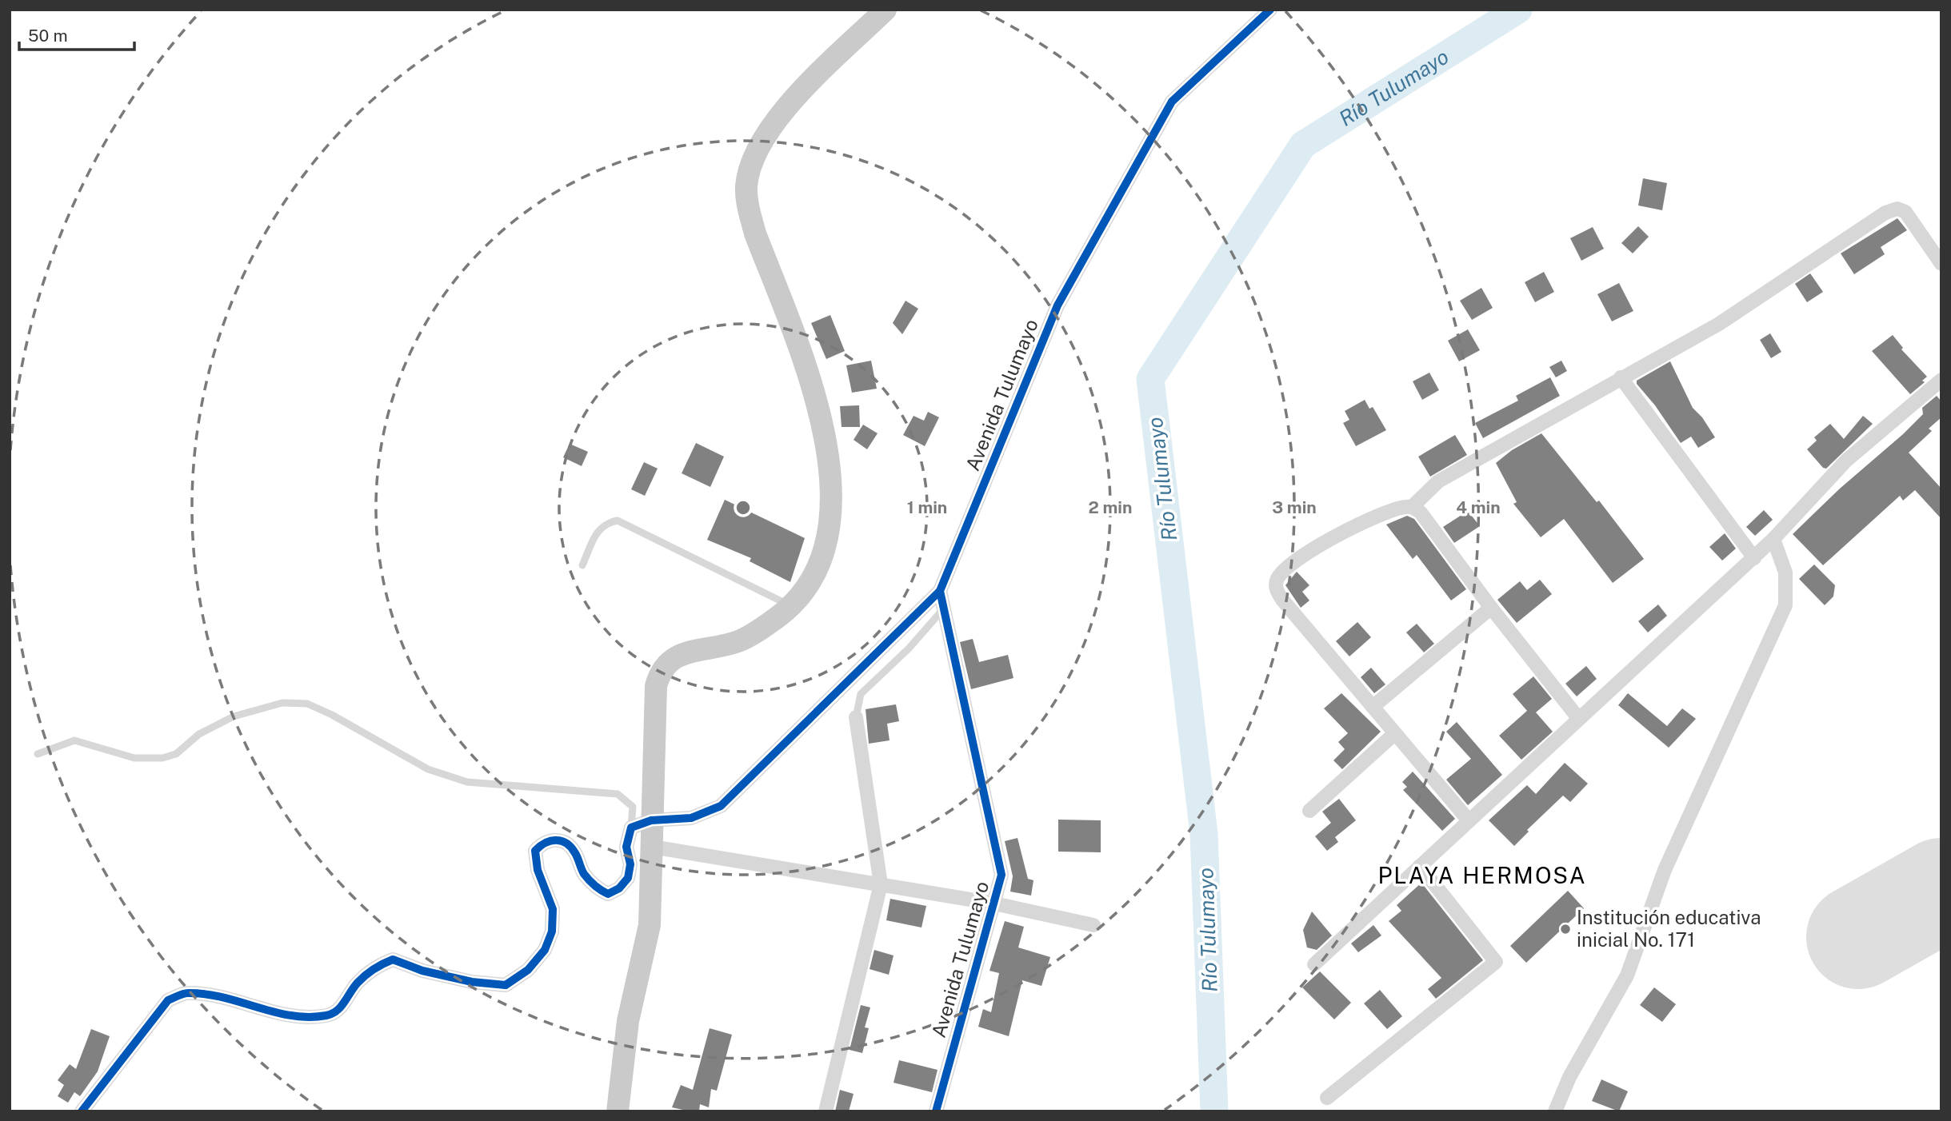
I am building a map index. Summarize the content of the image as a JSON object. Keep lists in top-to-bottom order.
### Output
{
  "streets": {
    "street": ["Avenida Tulumayo"]
  },
  "districts": ["PLAYA HERMOSA"],
  "water": ["Río Tulumayo"],
  "places": ["Institución educativa inicial No. 171"],
  "scale_bar": "50 m",
  "rings": [
    "1 min",
    "2 min",
    "3 min",
    "4 min"
  ]
}
